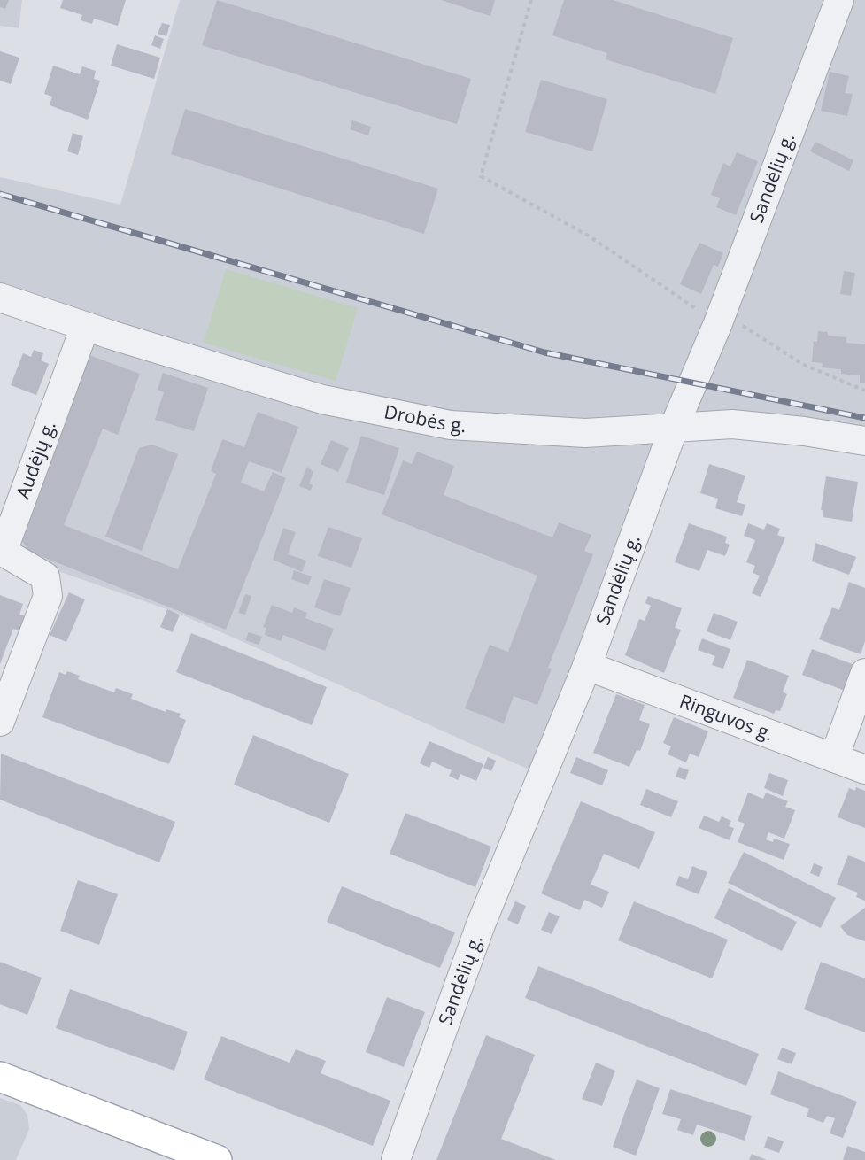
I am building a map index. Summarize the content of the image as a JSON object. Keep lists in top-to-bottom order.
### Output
{
  "streets": {
    "street": [
      "Sandėlių g.",
      "Drobės g.",
      "Audėjų g.",
      "Ringuvos g."
    ]
  },
  "crossings": [
    ["Sandėlių g.", "Drobės g."],
    ["Sandėlių g.", "Ringuvos g."],
    ["Drobės g.", "Audėjų g."]
  ]
}
